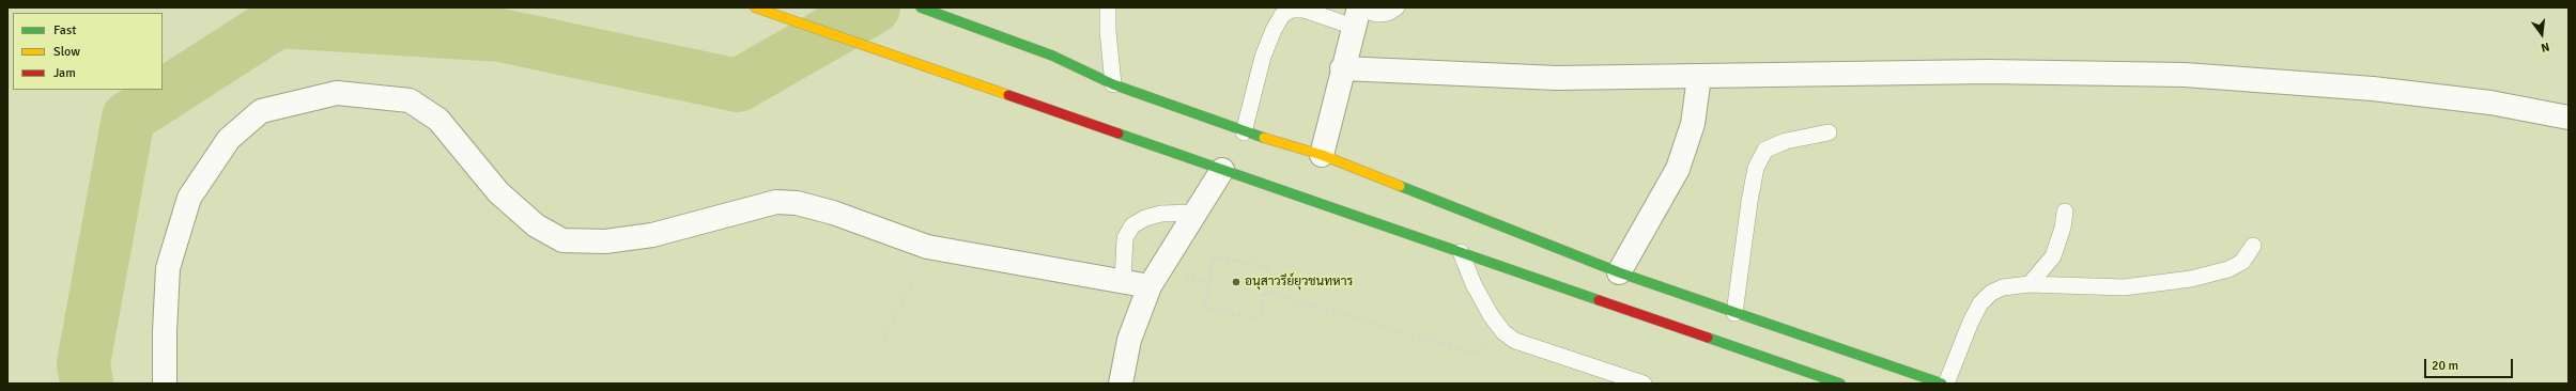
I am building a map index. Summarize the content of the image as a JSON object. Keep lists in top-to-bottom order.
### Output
{
  "places": ["อนุสาวรีย์ยุวชนทหาร"],
  "legend": ["Fast", "Slow", "Jam"],
  "scale_bar": "20 m",
  "north": "bottom"
}
